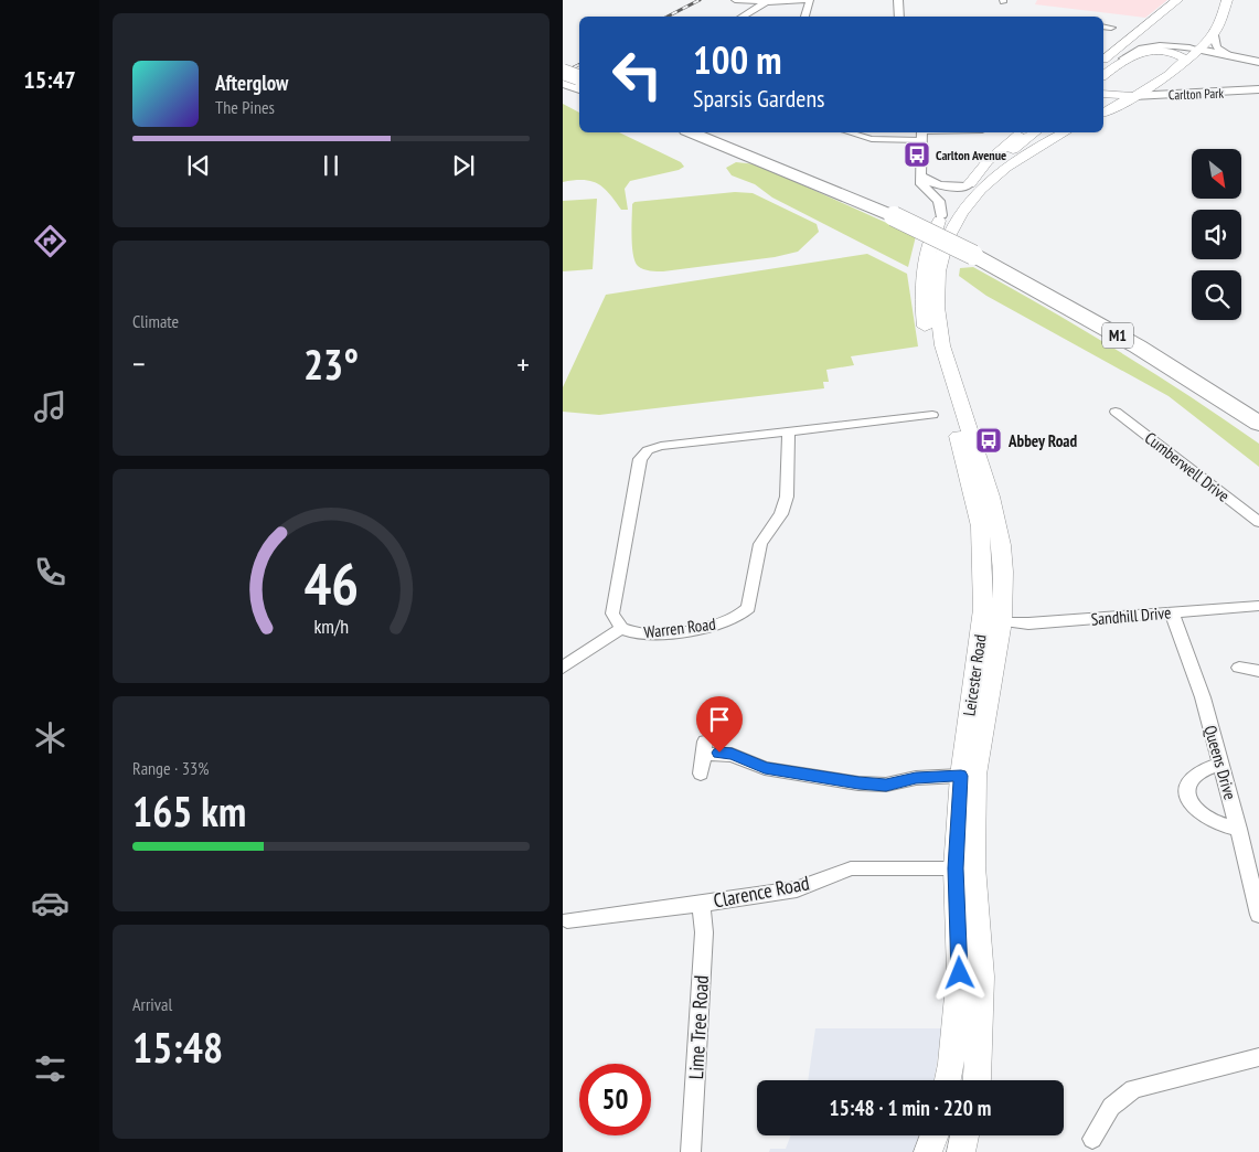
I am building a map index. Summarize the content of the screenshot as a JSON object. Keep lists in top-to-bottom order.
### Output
{
  "streets": {
    "highway": ["M1"],
    "main road": ["Leicester Road"],
    "street": [
      "Carlton Park",
      "Cumberwell Drive",
      "Sandhill Drive",
      "Warren Road",
      "Queens Drive",
      "Clarence Road",
      "Lime Tree Road"
    ]
  },
  "crossings": [
    ["Sandhill Drive", "Leicester Road"],
    ["Sandhill Drive", "Queens Drive"],
    ["Leicester Road", "Clarence Road"],
    ["Clarence Road", "Lime Tree Road"]
  ],
  "places": {
    "bus stop": ["Carlton Avenue", "Abbey Road"]
  },
  "north": "bottom right",
  "page": {
    "tabs": "15:47",
    "turn": ["100 m", "Sparsis Gardens"],
    "song": ["Afterglow", "The Pines"],
    "tile": [
      "Climate",
      ["Range · 33%", "165 km"],
      ["Arrival", "15:48"]
    ],
    "heat": ["−", "23°", "+"],
    "limit": "50",
    "trip": "15:48 · 1 min · 220 m",
    "gauge": ["46", "km/h"]
  }
}
